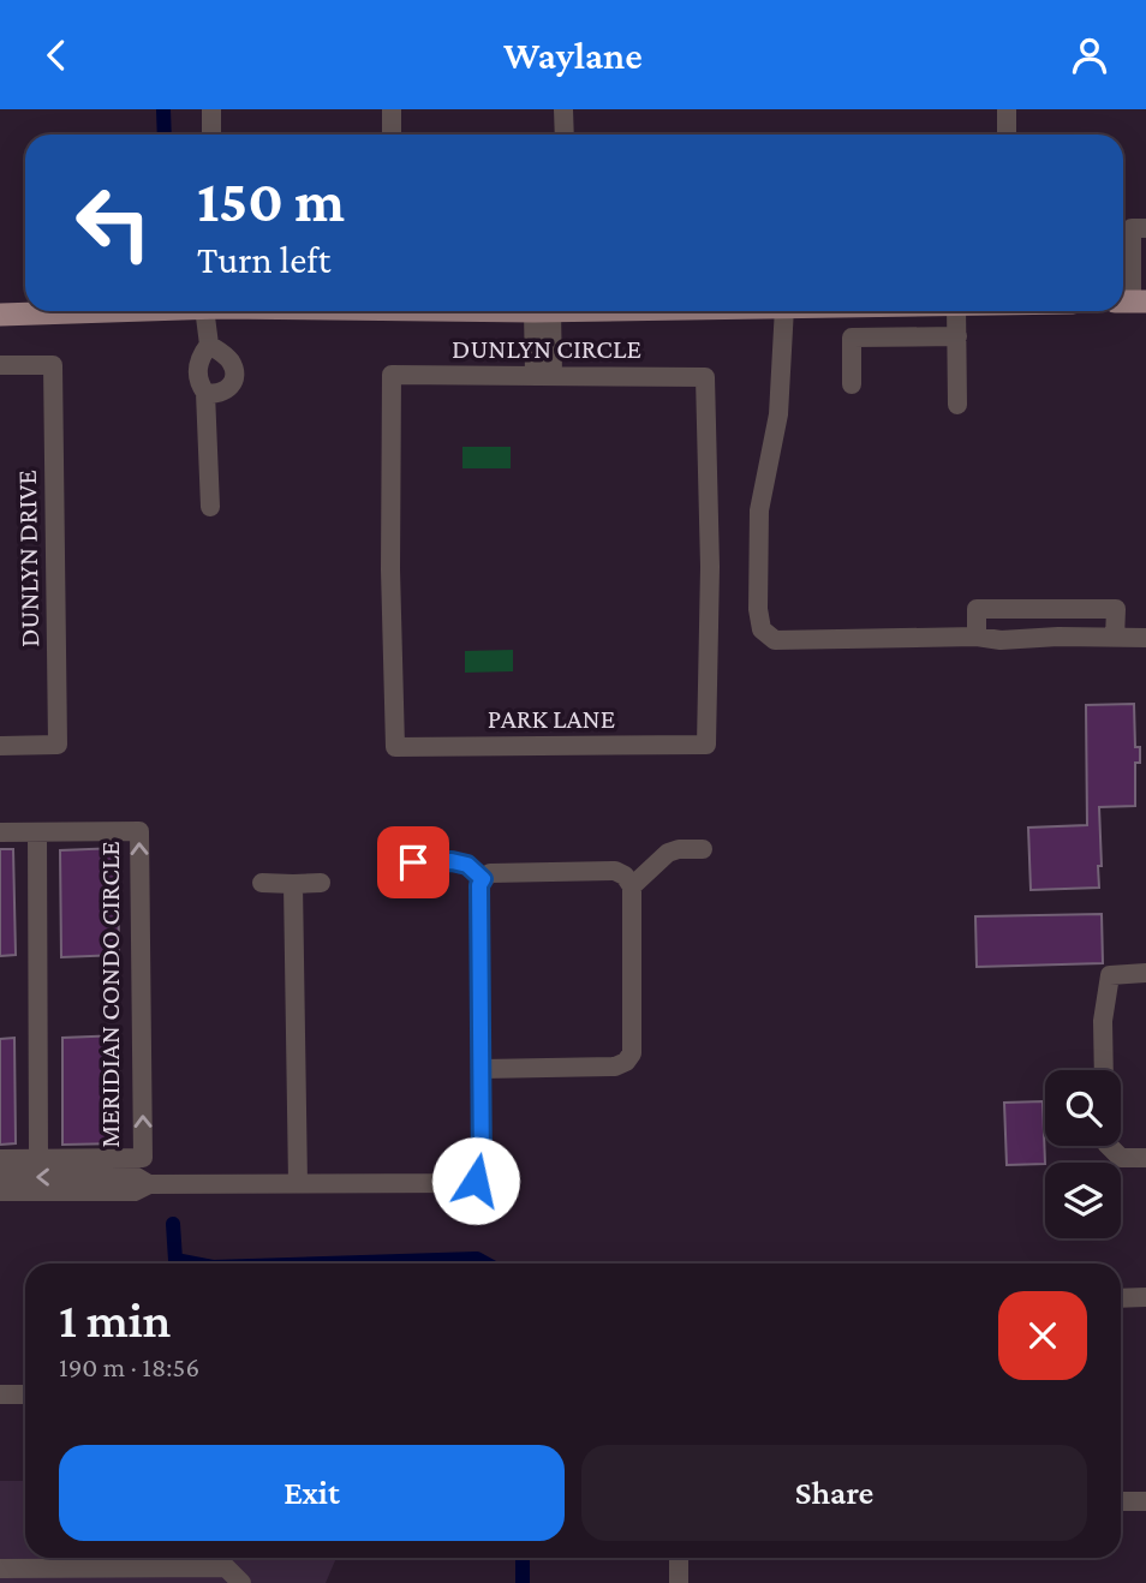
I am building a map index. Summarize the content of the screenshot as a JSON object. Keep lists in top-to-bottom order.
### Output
{
  "streets": {
    "street": [
      "DUNLYN CIRCLE",
      "DUNLYN DRIVE",
      "PARK LANE",
      "MERIDIAN CONDO CIRCLE"
    ]
  },
  "crossings": [
    ["DUNLYN CIRCLE", "PARK LANE"]
  ],
  "page": {
    "header": "Waylane",
    "turn": ["150 m", "Turn left"],
    "heading": ["1 min", "190 m · 18:56"],
    "buttons": ["Exit", "Share"]
  }
}
